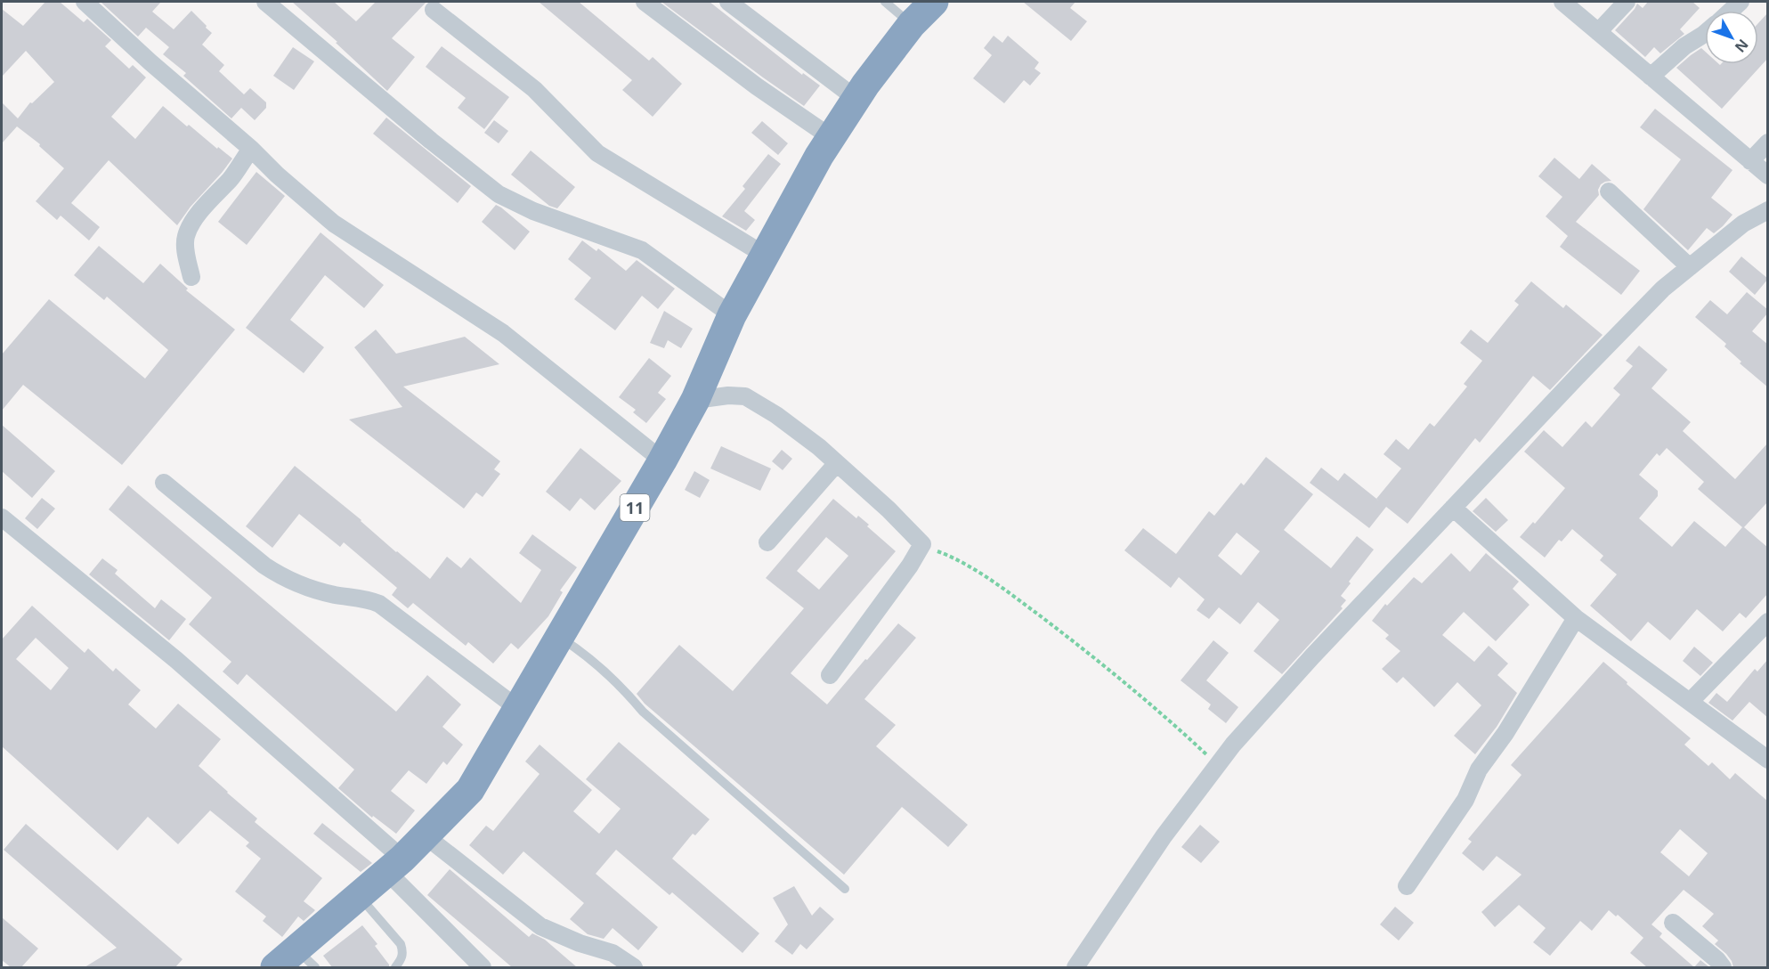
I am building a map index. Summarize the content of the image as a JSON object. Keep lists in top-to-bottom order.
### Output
{
  "streets": {
    "highway": ["11"]
  },
  "north": "bottom right"
}
